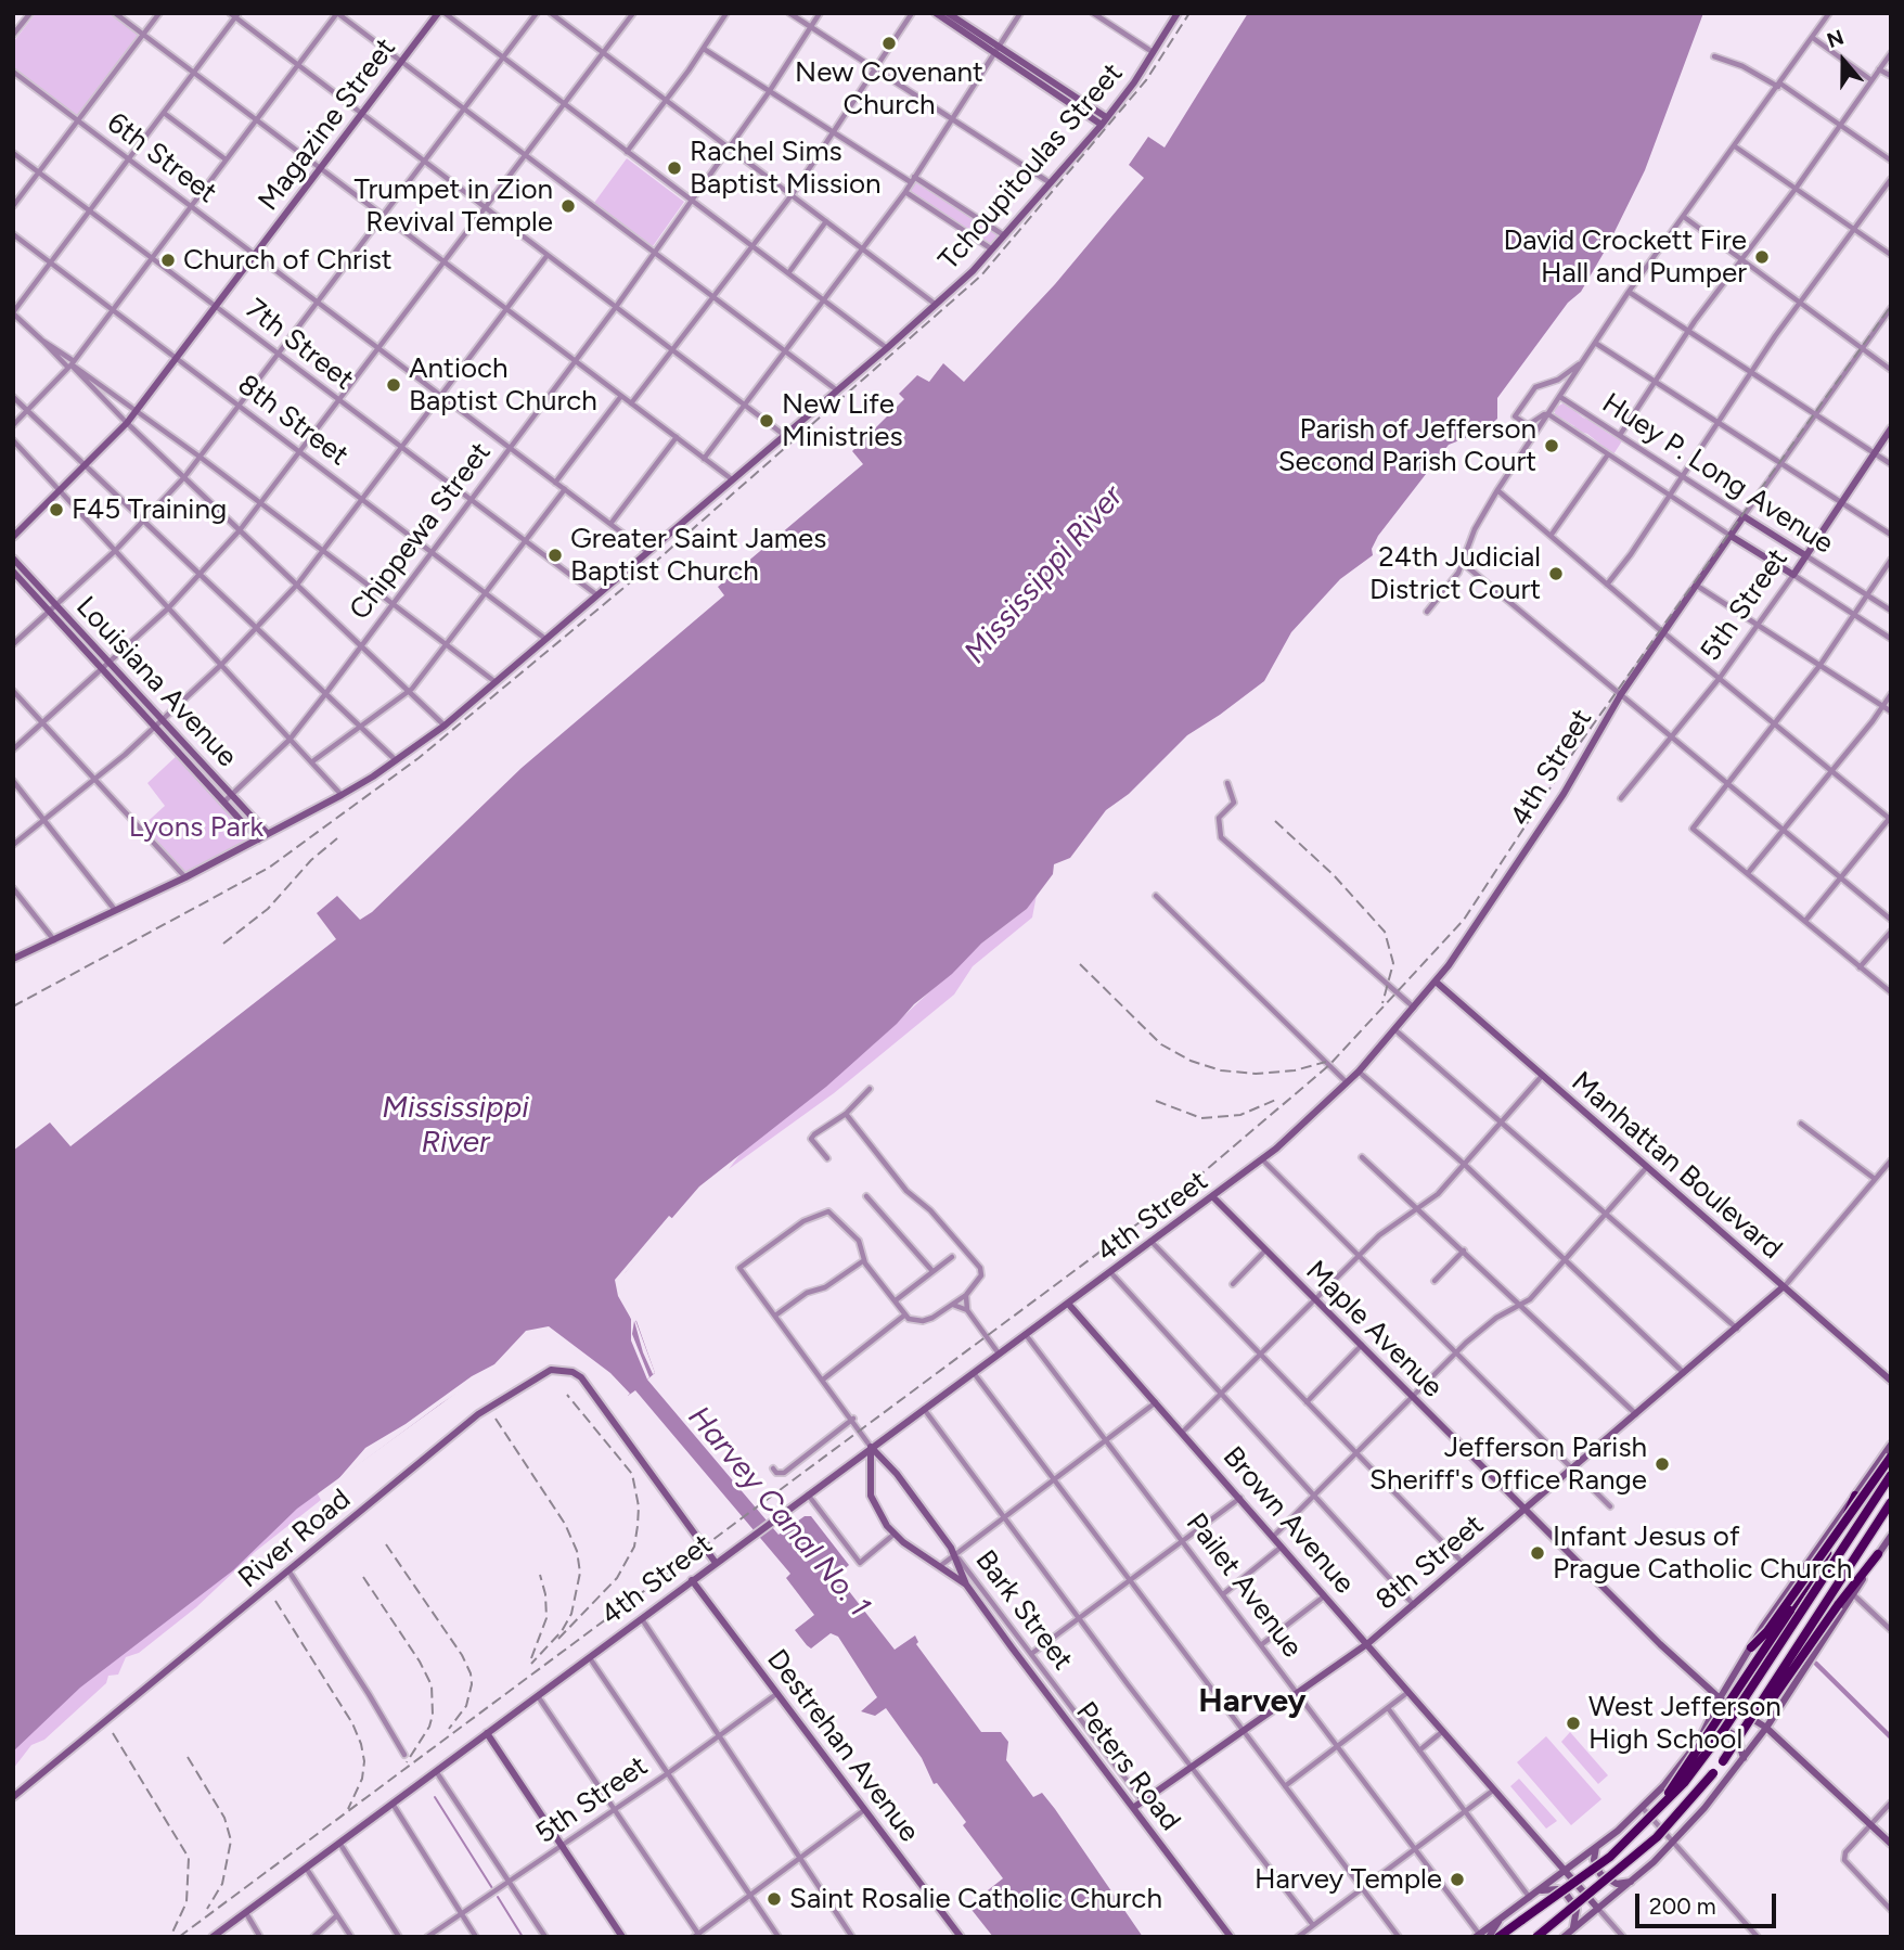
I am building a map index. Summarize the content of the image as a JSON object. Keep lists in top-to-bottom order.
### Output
{
  "streets": {
    "street": [
      "Magazine Street",
      "6th Street",
      "Tchoupitoulas Street",
      "7th Street",
      "8th Street",
      "Huey P. Long Avenue",
      "Chippewa Street",
      "5th Street",
      "Louisiana Avenue",
      "4th Street",
      "Manhattan Boulevard",
      "Maple Avenue",
      "Brown Avenue",
      "River Road",
      "Pailet Avenue",
      "Bark Street",
      "Destrehan Avenue",
      "Peters Road"
    ]
  },
  "crossings": [
    ["Magazine Street", "6th Street"],
    ["Magazine Street", "7th Street"],
    ["Magazine Street", "8th Street"],
    ["6th Street", "Tchoupitoulas Street"],
    ["6th Street", "Chippewa Street"],
    ["Tchoupitoulas Street", "7th Street"],
    ["Tchoupitoulas Street", "8th Street"],
    ["Tchoupitoulas Street", "Louisiana Avenue"],
    ["7th Street", "Chippewa Street"],
    ["8th Street", "Chippewa Street"],
    ["8th Street", "Manhattan Boulevard"],
    ["8th Street", "Maple Avenue"],
    ["8th Street", "Brown Avenue"],
    ["8th Street", "Pailet Avenue"],
    ["8th Street", "Bark Street"],
    ["8th Street", "Peters Road"],
    ["Huey P. Long Avenue", "5th Street"],
    ["Huey P. Long Avenue", "4th Street"],
    ["Chippewa Street", "Louisiana Avenue"],
    ["5th Street", "Destrehan Avenue"],
    ["4th Street", "Manhattan Boulevard"],
    ["4th Street", "Maple Avenue"],
    ["4th Street", "Brown Avenue"],
    ["4th Street", "River Road"],
    ["4th Street", "Pailet Avenue"],
    ["4th Street", "Bark Street"],
    ["4th Street", "Destrehan Avenue"],
    ["4th Street", "Peters Road"],
    ["Bark Street", "Peters Road"]
  ],
  "districts": ["Harvey"],
  "water": ["Mississippi River", "Harvey Canal No. 1"],
  "parks": ["Lyons Park"],
  "places": [
    "New Covenant Church",
    "Rachel Sims Baptist Mission",
    "Trumpet in Zion Revival Temple",
    "David Crockett Fire Hall and Pumper",
    "Church of Christ",
    "Antioch Baptist Church",
    "New Life Ministries",
    "Parish of Jefferson Second Parish Court",
    "F45 Training",
    "Greater Saint James Baptist Church",
    "24th Judicial District Court",
    "Jefferson Parish Sheriff's Office Range",
    "Infant Jesus of Prague Catholic Church",
    "West Jefferson High School",
    "Harvey Temple",
    "Saint Rosalie Catholic Church"
  ],
  "scale_bar": "200 m",
  "north": "top"
}
